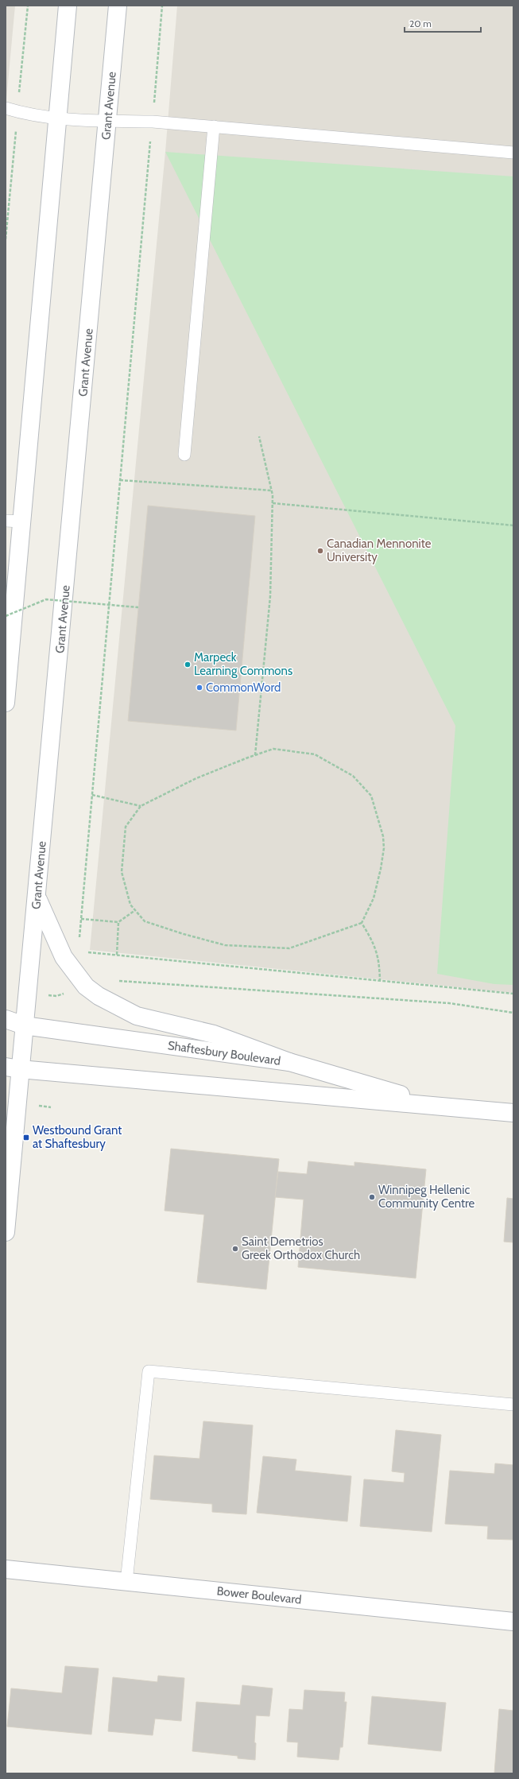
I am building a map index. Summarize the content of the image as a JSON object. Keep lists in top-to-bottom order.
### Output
{
  "streets": {
    "main road": ["Grant Avenue", "Shaftesbury Boulevard", "Bower Boulevard"]
  },
  "crossings": [
    ["Grant Avenue", "Shaftesbury Boulevard"]
  ],
  "places": {
    "other": [
      "Canadian Mennonite University",
      "Marpeck Learning Commons",
      "CommonWord",
      "Winnipeg Hellenic Community Centre",
      "Saint Demetrios Greek Orthodox Church"
    ],
    "transit": ["Westbound Grant at Shaftesbury"]
  },
  "scale_bar": "20 m"
}
